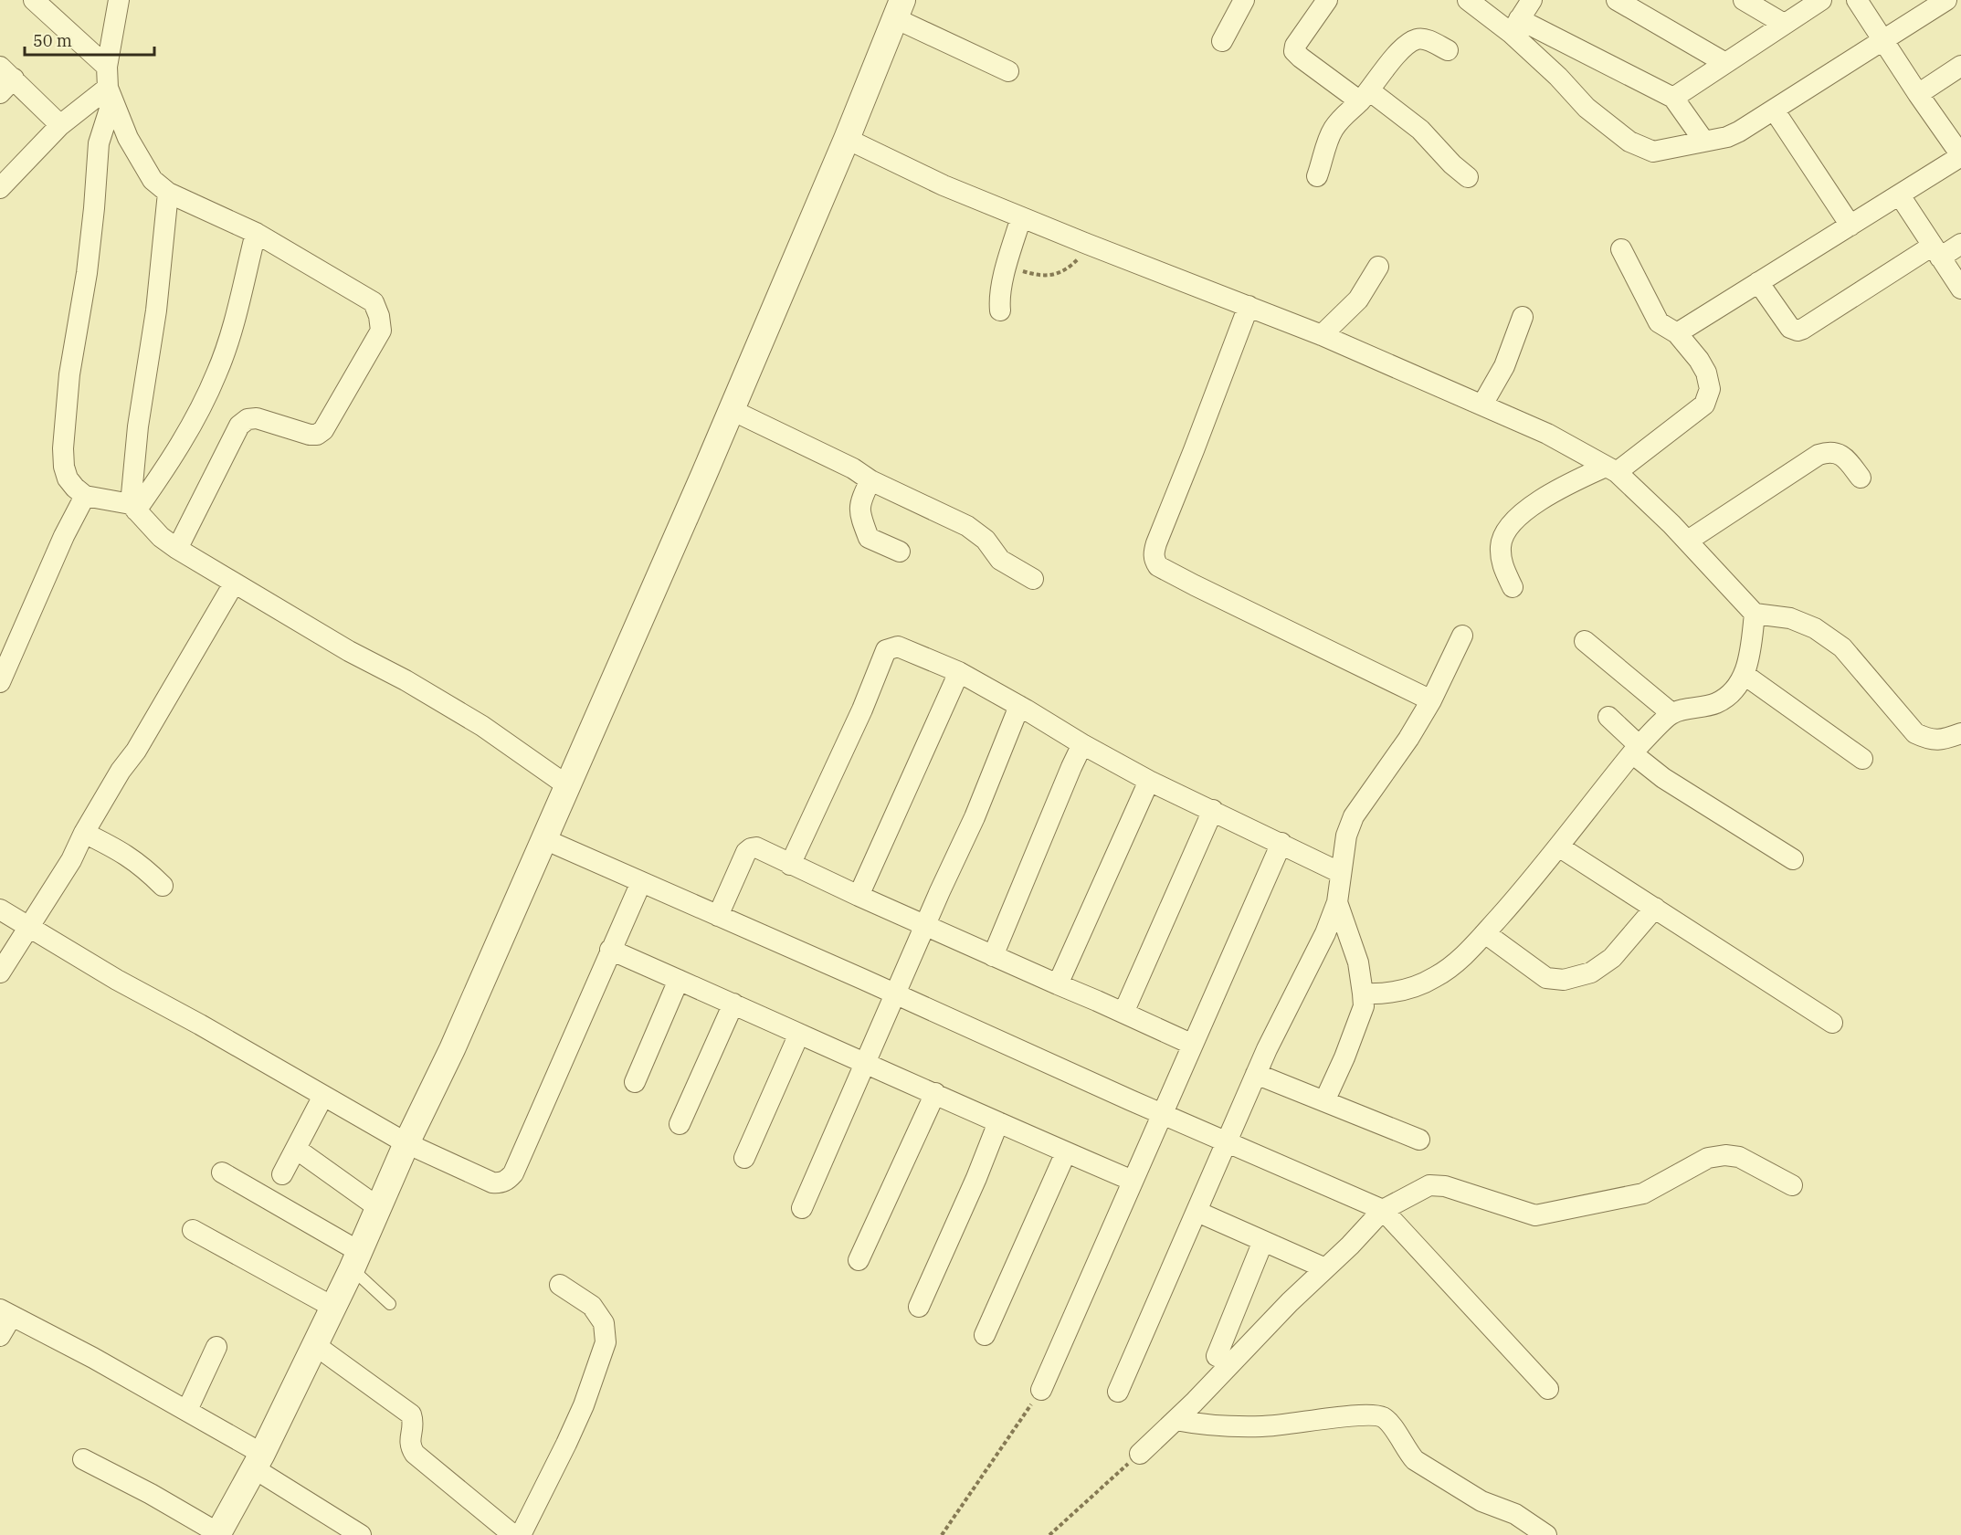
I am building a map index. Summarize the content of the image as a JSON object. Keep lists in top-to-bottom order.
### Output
{
  "scale_bar": "50 m"
}
